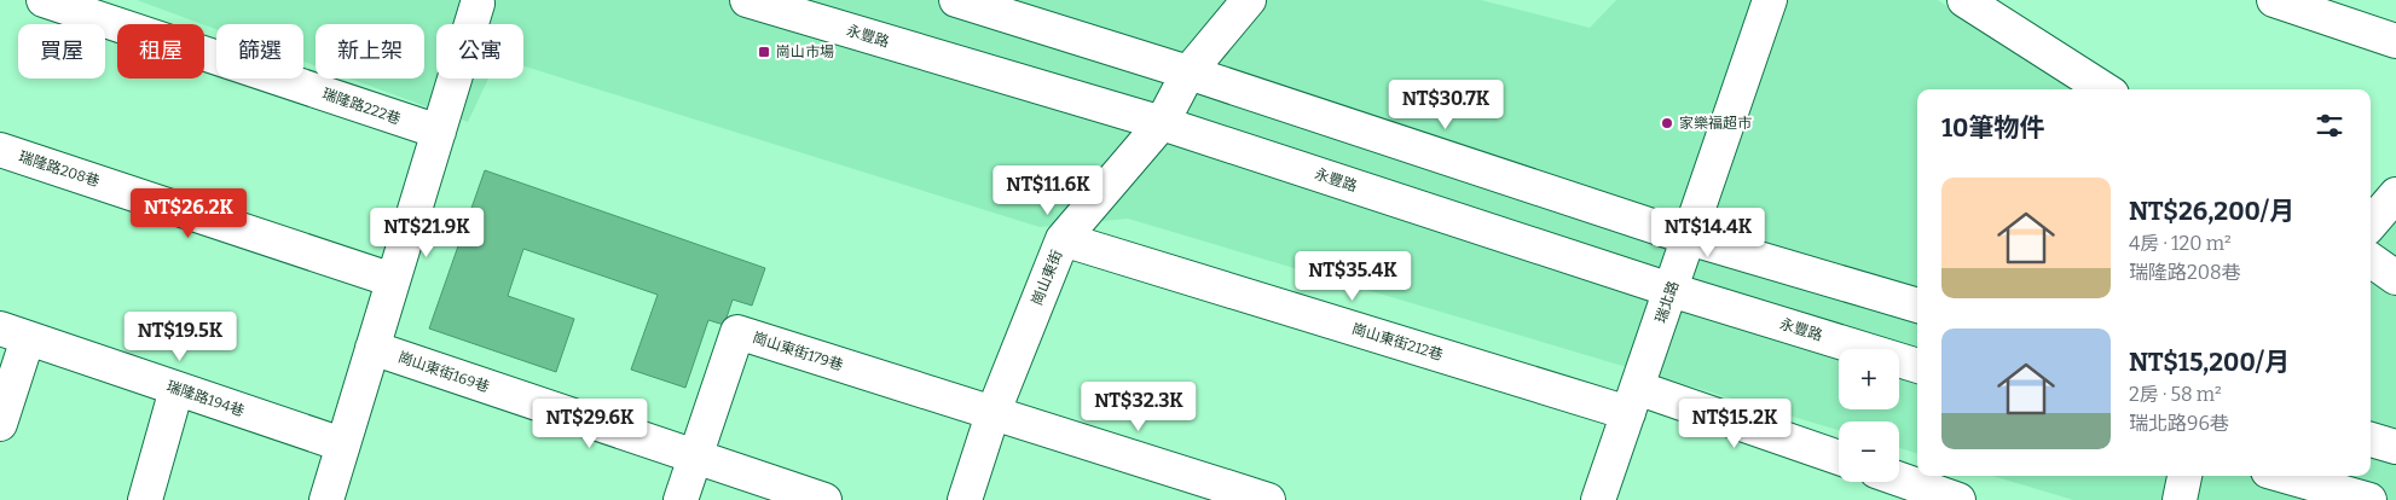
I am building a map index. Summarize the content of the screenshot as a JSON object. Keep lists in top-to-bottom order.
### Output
{
  "streets": {
    "street": [
      "永豐路",
      "瑞隆路222巷",
      "瑞隆路208巷",
      "崗山東街",
      "瑞北路",
      "崗山東街212巷",
      "崗山東街179巷",
      "崗山東街169巷",
      "瑞隆路194巷"
    ]
  },
  "crossings": [
    ["永豐路", "崗山東街"],
    ["永豐路", "瑞北路"],
    ["崗山東街", "崗山東街212巷"],
    ["崗山東街", "崗山東街179巷"],
    ["瑞北路", "崗山東街212巷"],
    ["崗山東街179巷", "崗山東街169巷"]
  ],
  "places": {
    "transit": ["崗山市場"],
    "other": ["家樂福超市"]
  },
  "page": {
    "chip": [
      "買屋",
      "租屋",
      "篩選",
      "新上架",
      "公寓"
    ],
    "price": [
      "NT$30.7K",
      "NT$11.6K",
      "NT$26.2K",
      "NT$21.9K",
      "NT$14.4K",
      "NT$35.4K",
      "NT$19.5K",
      "NT$32.3K",
      "NT$29.6K",
      "NT$15.2K"
    ],
    "heading": "10筆物件",
    "list": [
      {
        "name": "NT$26,200/月",
        "note": "4房 · 120 m² · 瑞隆路208巷"
      },
      {
        "name": "NT$15,200/月",
        "note": "2房 · 58 m² · 瑞北路96巷"
      }
    ],
    "map_buttons": ["+", "−"]
  }
}
